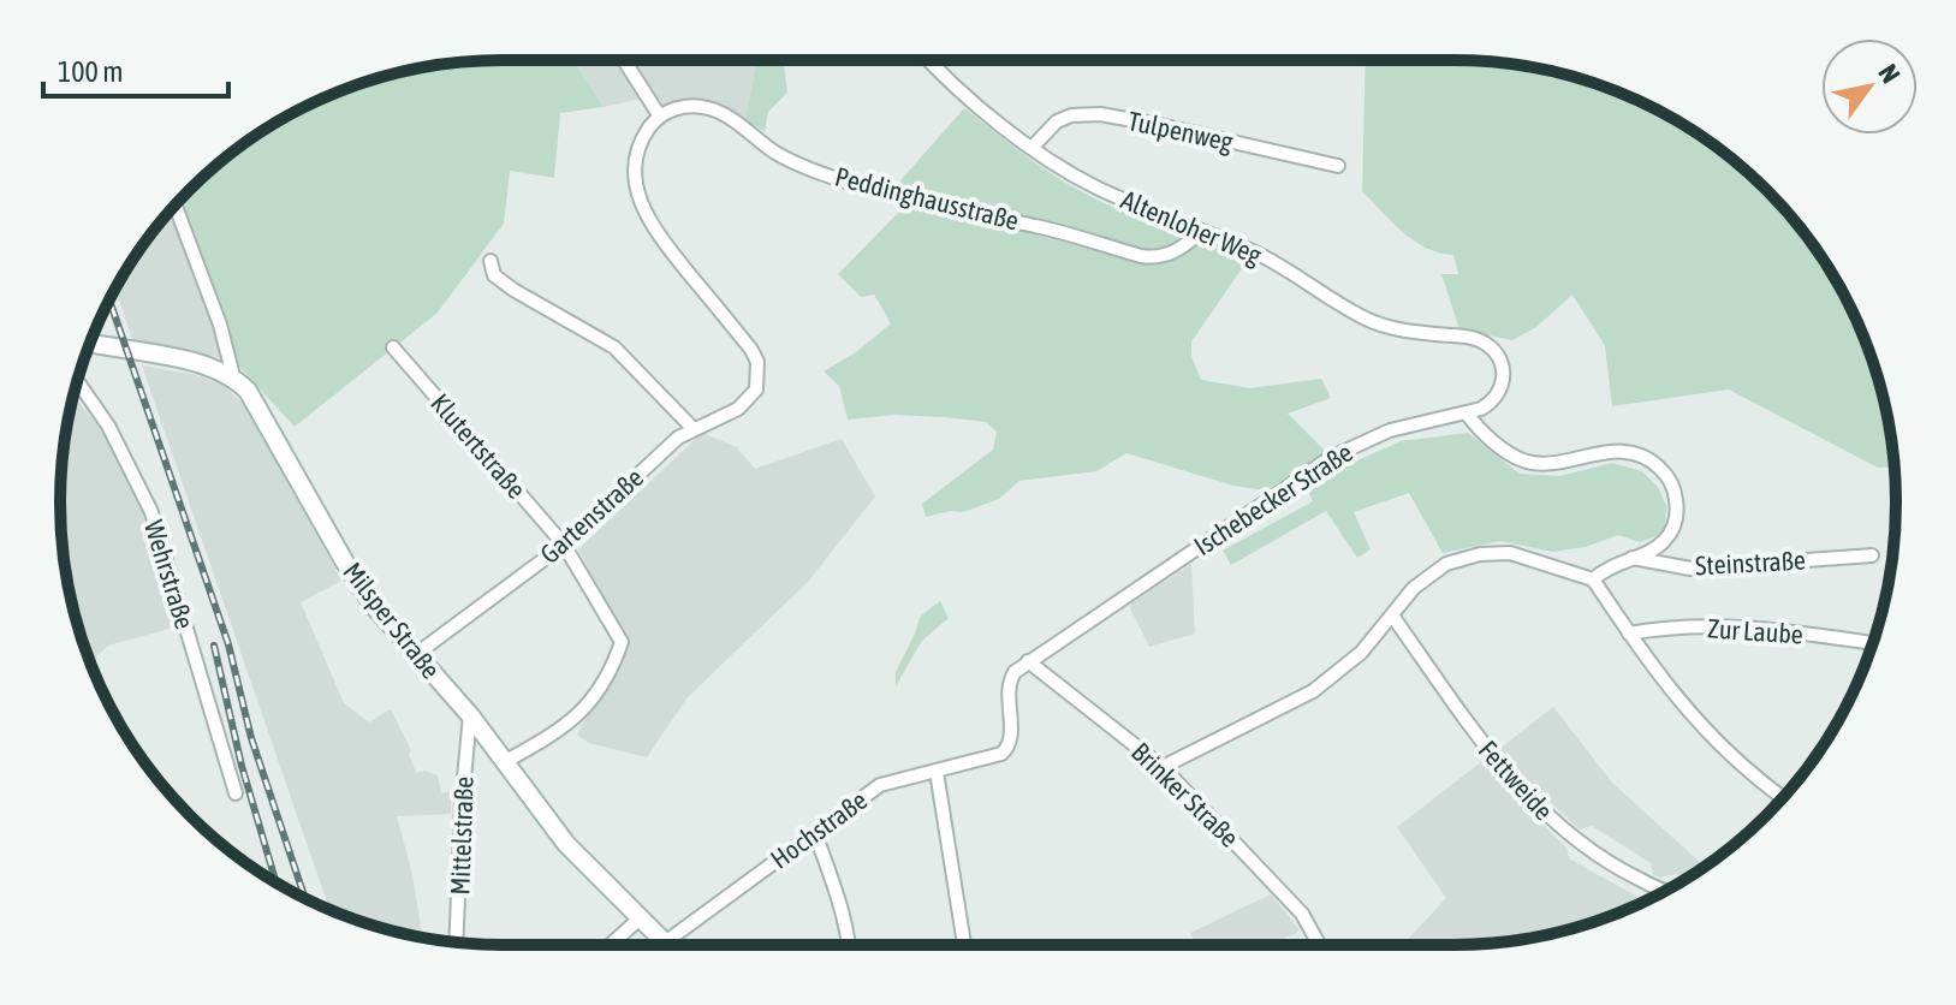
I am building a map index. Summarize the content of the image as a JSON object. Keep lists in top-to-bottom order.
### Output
{
  "streets": {
    "street": [
      "Tulpenweg",
      "Peddinghausstraße",
      "Altenloher Weg",
      "Klutertstraße",
      "Ischebecker Straße",
      "Gartenstraße",
      "Steinstraße",
      "Wehrstraße",
      "Milsper Straße",
      "Zur Laube",
      "Fettweide",
      "Brinker Straße",
      "Hochstraße",
      "Mittelstraße"
    ]
  },
  "crossings": [
    ["Tulpenweg", "Altenloher Weg"],
    ["Peddinghausstraße", "Altenloher Weg"],
    ["Peddinghausstraße", "Gartenstraße"],
    ["Altenloher Weg", "Ischebecker Straße"],
    ["Klutertstraße", "Gartenstraße"],
    ["Klutertstraße", "Milsper Straße"],
    ["Ischebecker Straße", "Brinker Straße"],
    ["Ischebecker Straße", "Hochstraße"],
    ["Gartenstraße", "Milsper Straße"],
    ["Milsper Straße", "Hochstraße"],
    ["Milsper Straße", "Mittelstraße"],
    ["Brinker Straße", "Hochstraße"]
  ],
  "scale_bar": "100 m",
  "north": "top right"
}
